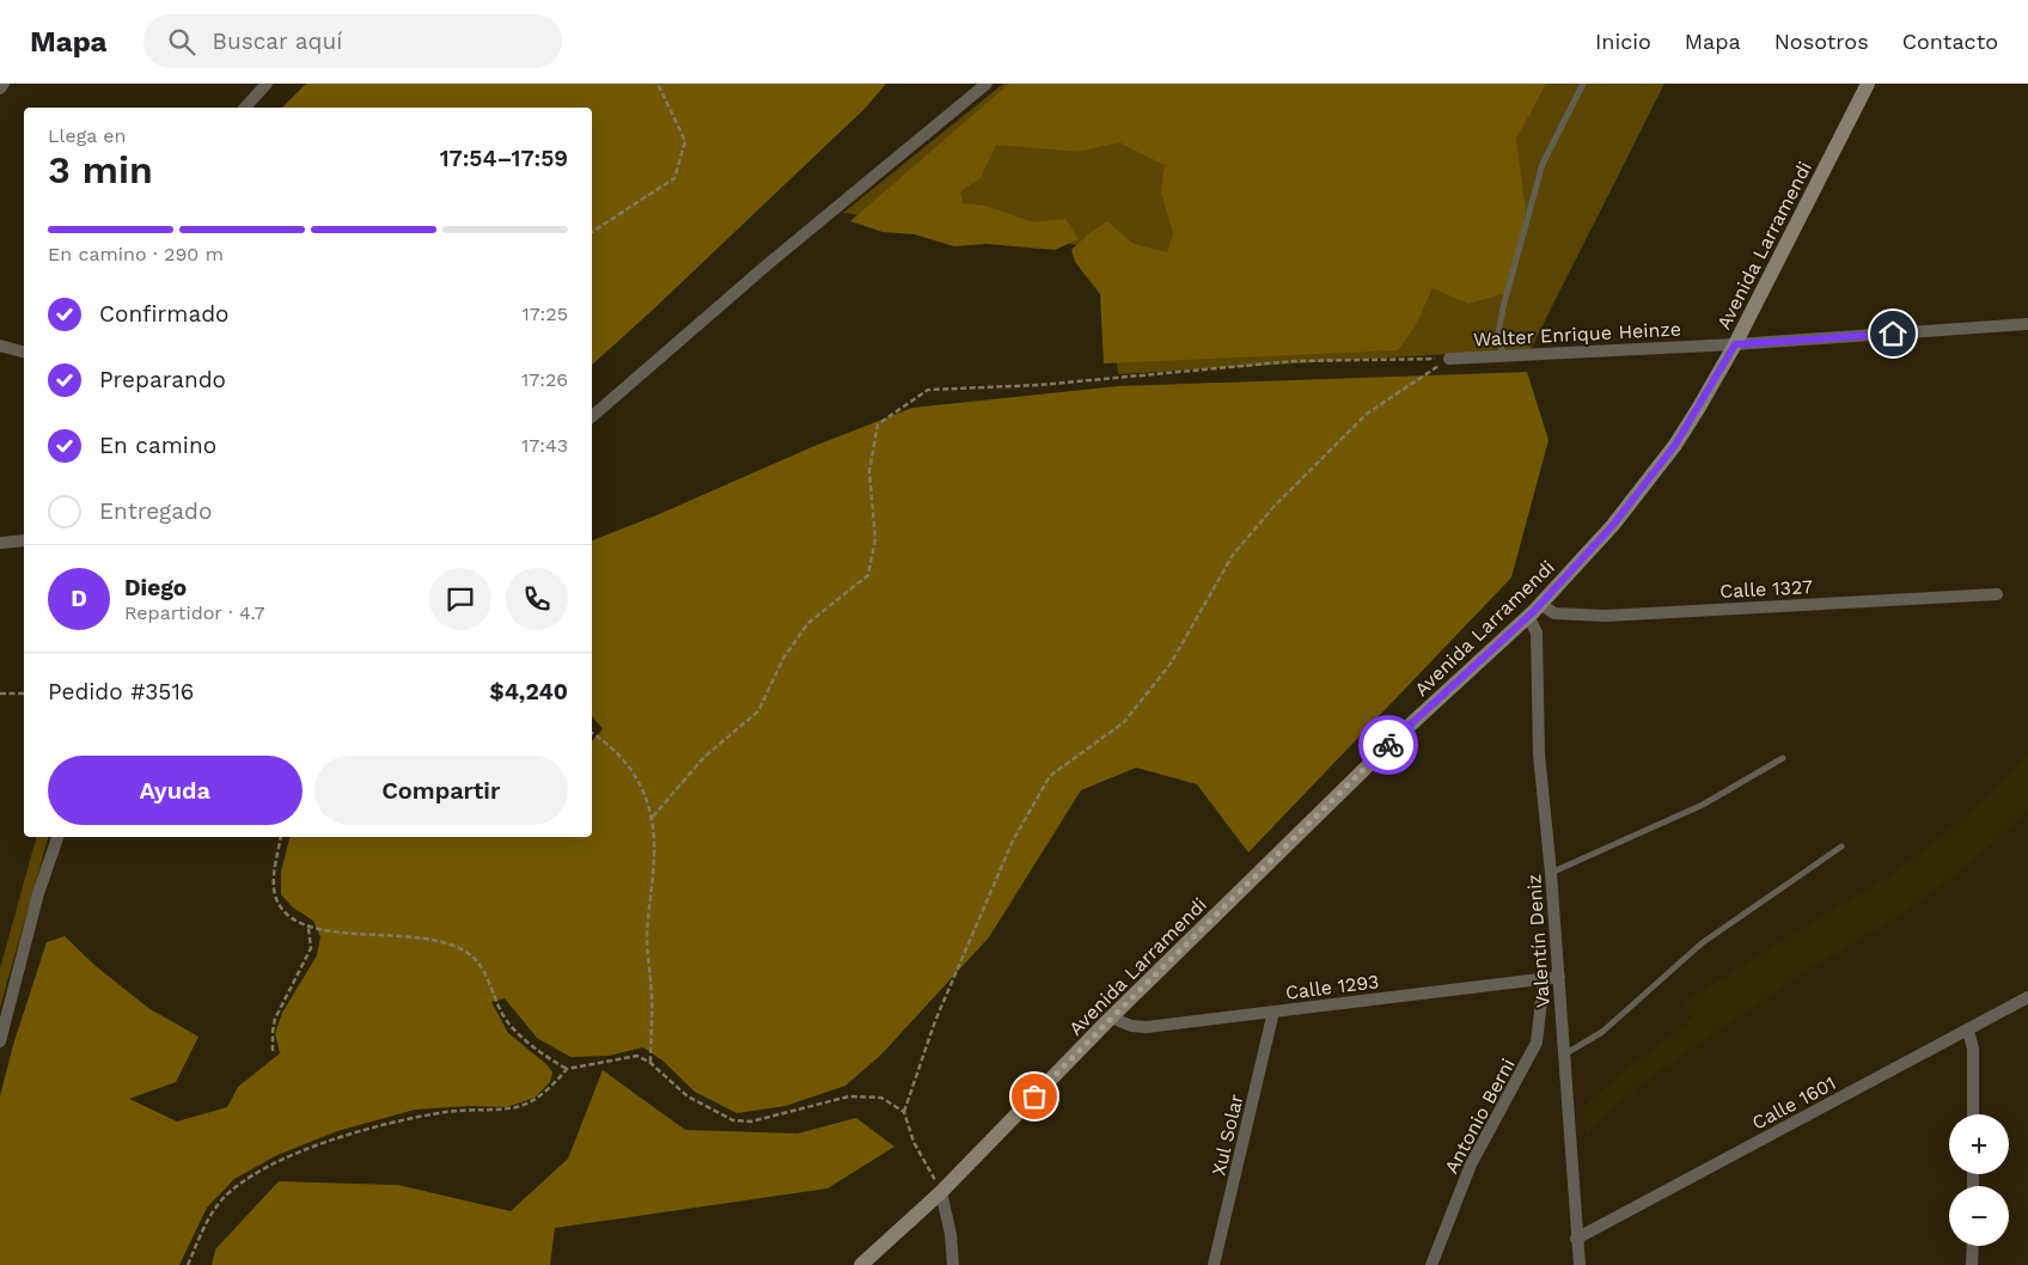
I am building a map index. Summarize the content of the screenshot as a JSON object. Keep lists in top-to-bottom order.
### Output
{
  "streets": {
    "main road": ["Avenida Larramendi"],
    "street": [
      "Walter Enrique Heinze",
      "Calle 1327",
      "Valentín Deniz",
      "Calle 1293",
      "Calle 1601",
      "Antonio Berni",
      "Xul Solar"
    ]
  },
  "crossings": [
    ["Avenida Larramendi", "Walter Enrique Heinze"],
    ["Avenida Larramendi", "Calle 1327"],
    ["Avenida Larramendi", "Valentín Deniz"],
    ["Avenida Larramendi", "Calle 1293"],
    ["Valentín Deniz", "Calle 1293"],
    ["Valentín Deniz", "Calle 1601"],
    ["Calle 1293", "Antonio Berni"],
    ["Calle 1293", "Xul Solar"]
  ],
  "page": {
    "header": "Mapa",
    "search": "Buscar aquí",
    "nav": [
      "Inicio",
      "Mapa",
      "Nosotros",
      "Contacto"
    ],
    "heading": ["3 min", "Llega en", "17:54–17:59"],
    "panel": [
      "Diego",
      "Repartidor · 4.7",
      "Pedido #3516",
      "$4,240"
    ],
    "bar": "En camino · 290 m",
    "list": [
      ["Confirmado", "17:25"],
      ["Preparando", "17:26"],
      ["En camino", "17:43"],
      "Entregado"
    ],
    "round": "D",
    "buttons": ["Ayuda", "Compartir"],
    "map_buttons": ["+", "−"]
  }
}
